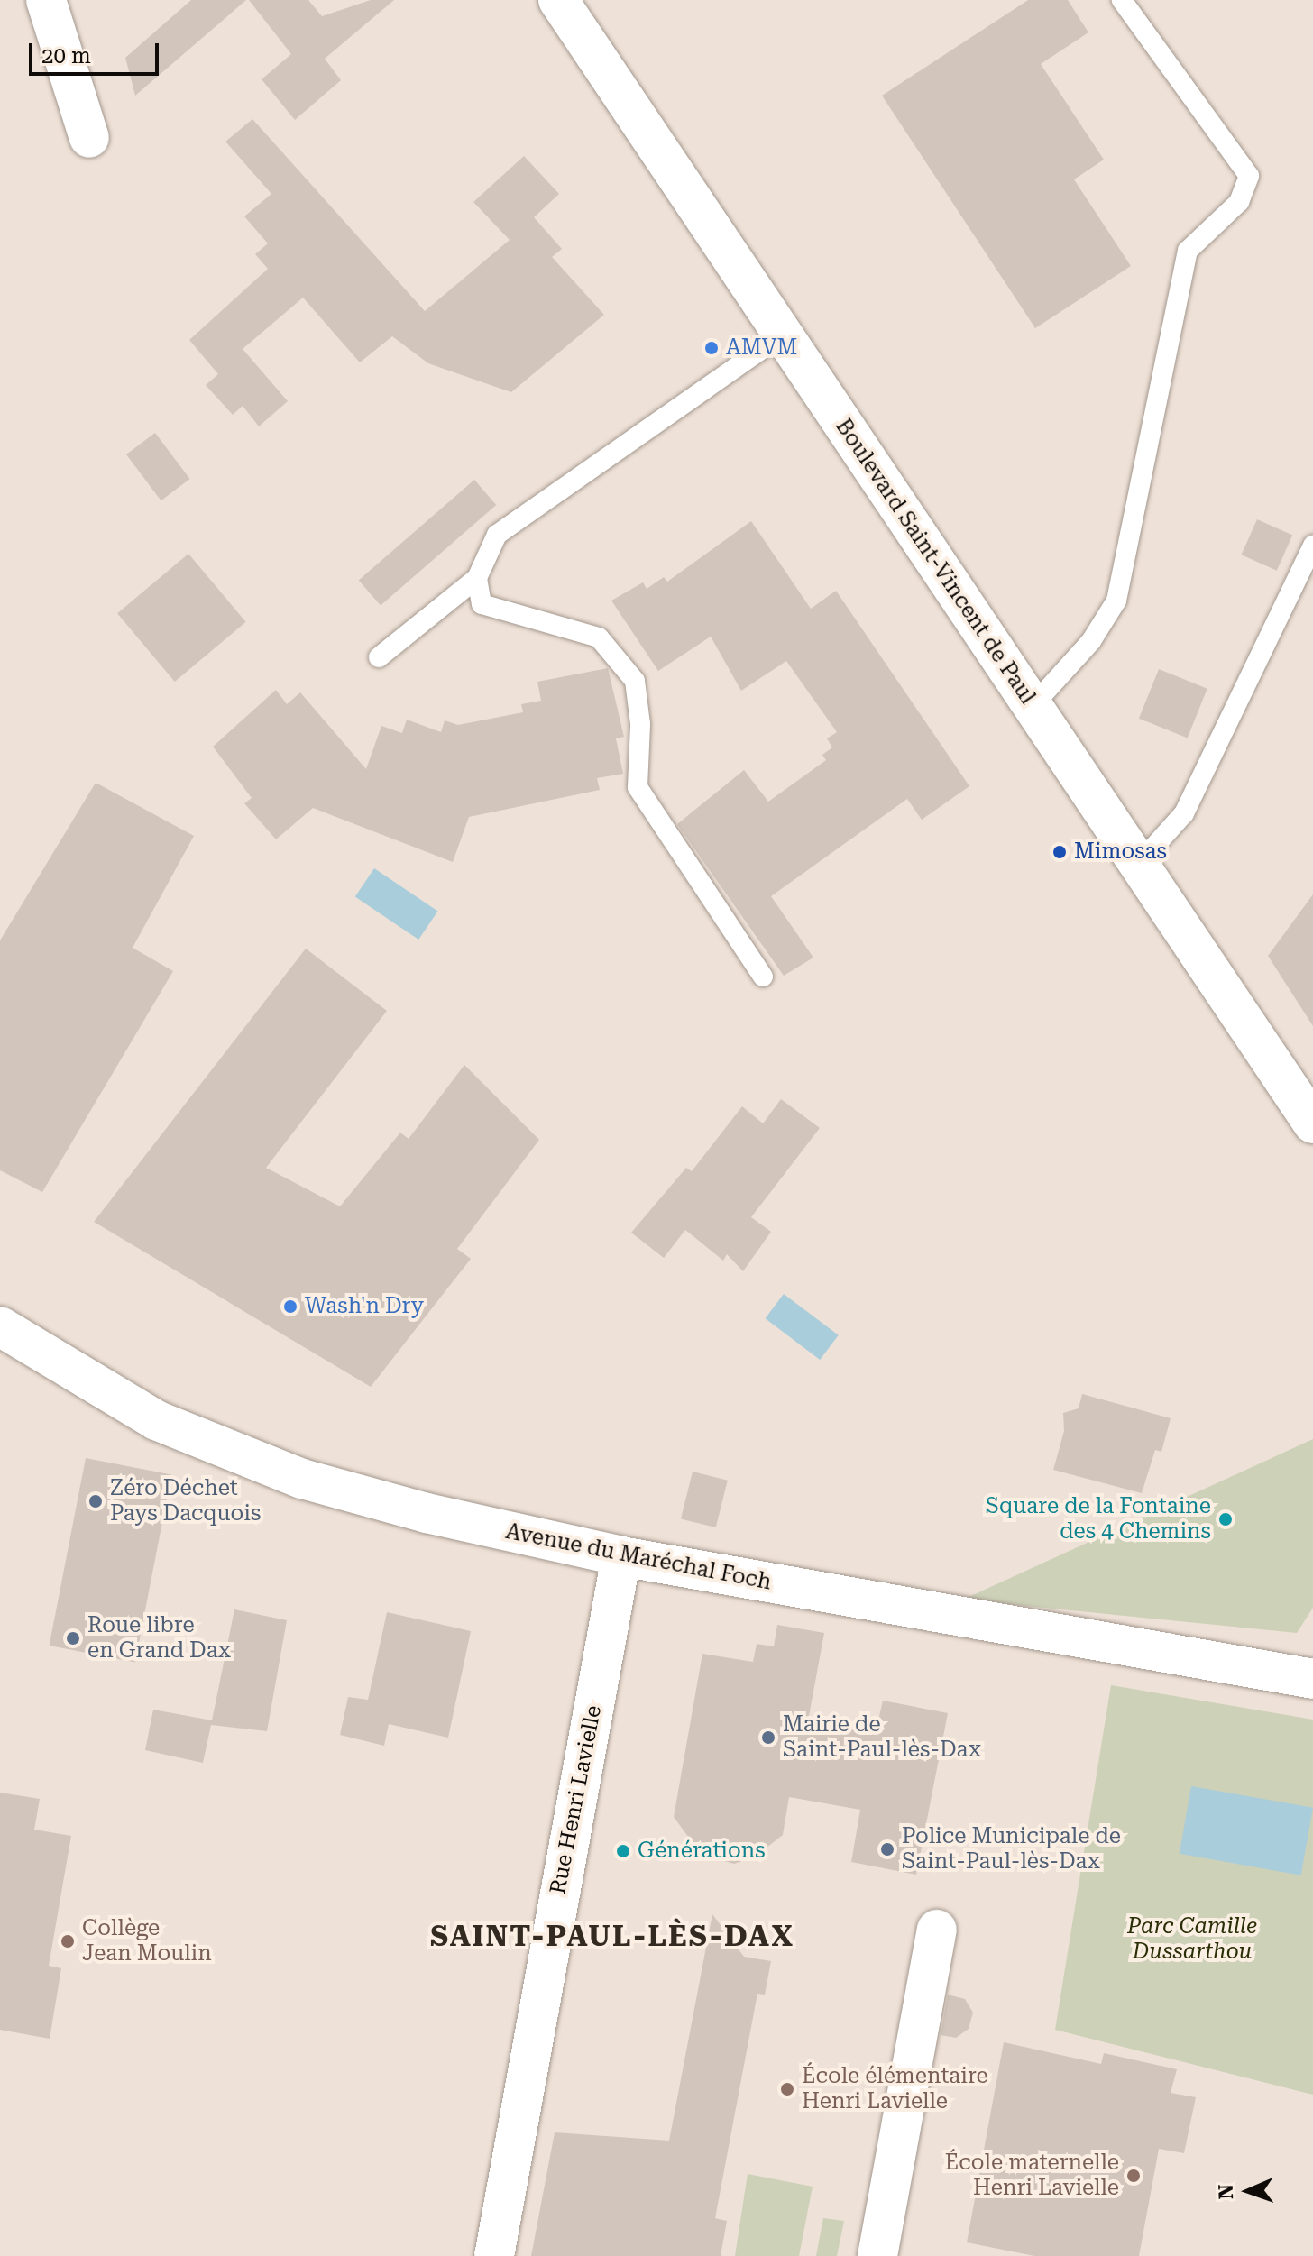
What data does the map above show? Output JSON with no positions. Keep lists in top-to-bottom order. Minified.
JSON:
{"streets":{"main road":["Boulevard Saint-Vincent de Paul","Avenue du Maréchal Foch","Rue Henri Lavielle"]},"crossings":[["Avenue du Maréchal Foch","Rue Henri Lavielle"]],"districts":["SAINT-PAUL-LÈS-DAX"],"parks":["Parc Camille Dussarthou"],"places":["AMVM","Mimosas","Wash'n Dry","Zéro Déchet Pays Dacquois","Square de la Fontaine des 4 Chemins","Roue libre en Grand Dax","Mairie de Saint-Paul-lès-Dax","Police Municipale de Saint-Paul-lès-Dax","Générations","Collège Jean Moulin","École élémentaire Henri Lavielle","École maternelle Henri Lavielle"],"scale_bar":"20 m","north":"left"}
